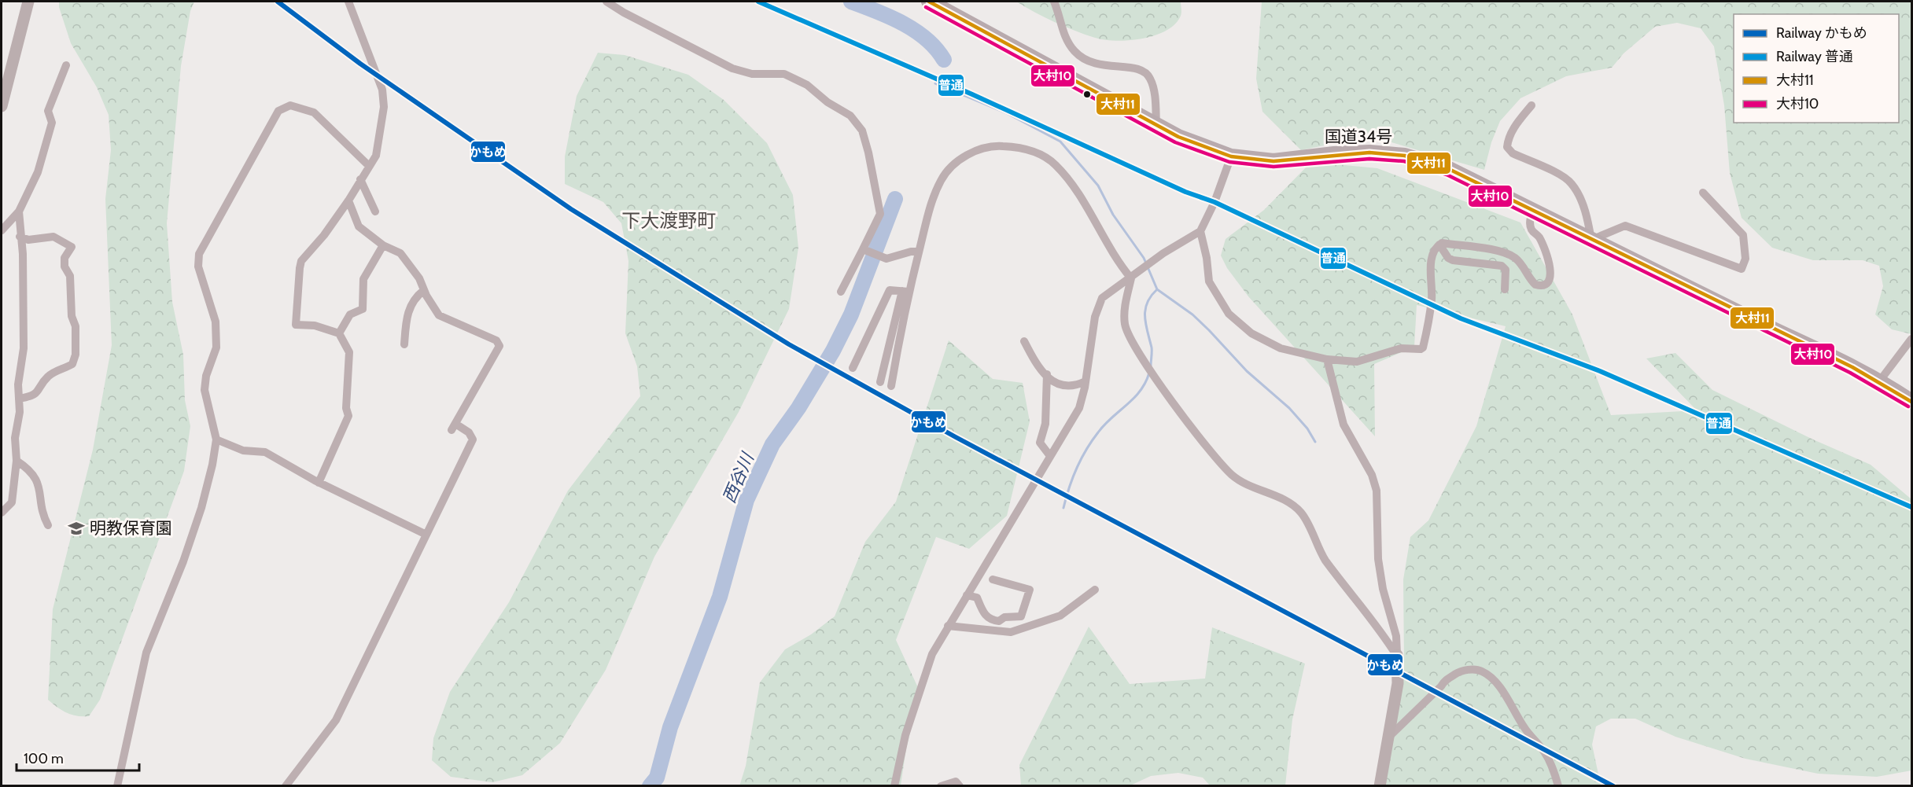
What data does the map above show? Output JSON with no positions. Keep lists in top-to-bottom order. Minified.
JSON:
{"streets":{"highway":["国道34号"]},"districts":["下大渡野町"],"water":["西谷川"],"places":{"school or university":["明教保育園"]},"lines":["rail line かもめ","rail line 普通","transit line 大村11","transit line 大村10"],"legend":["Railway かもめ","Railway 普通","大村11","大村10"],"scale_bar":"100 m"}
